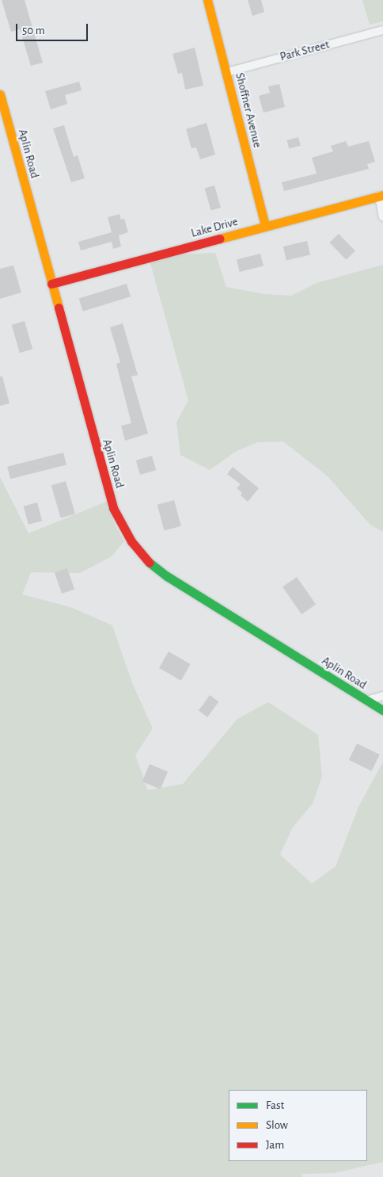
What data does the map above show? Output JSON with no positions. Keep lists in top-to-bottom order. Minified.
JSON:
{"streets":{"street":["Park Street","Shoffner Avenue","Aplin Road","Lake Drive"]},"crossings":[["Park Street","Shoffner Avenue"],["Shoffner Avenue","Lake Drive"],["Aplin Road","Lake Drive"]],"legend":["Fast","Slow","Jam"],"scale_bar":"50 m"}
